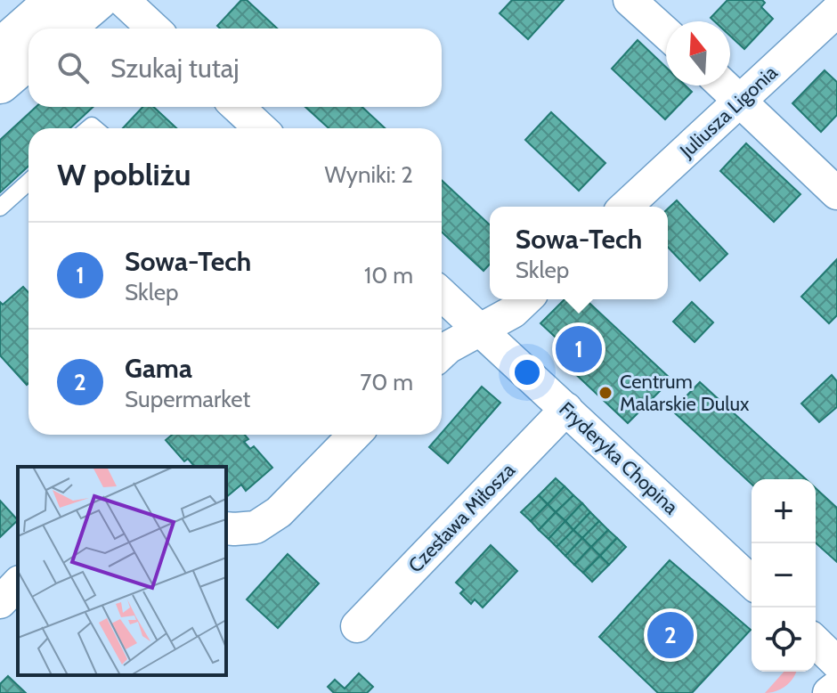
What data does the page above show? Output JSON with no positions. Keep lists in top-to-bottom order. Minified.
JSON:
{"streets":{"street":["Juliusza Ligonia","Fryderyka Chopina","Czesława Miłosza"]},"crossings":[["Fryderyka Chopina","Czesława Miłosza"]],"places":["Centrum Malarskie Dulux"],"north":"top","page":{"search":"Szukaj tutaj","heading":["W pobliżu","Wyniki: 2"],"popup":["Sowa-Tech","Sklep"],"list":[{"mark":"1","name":"Sowa-Tech","note":"Sklep","value":"10 m"},{"mark":"2","name":"Gama","note":"Supermarket","value":"70 m"}],"pins":["1","2"],"map_buttons":["+","−"]}}
